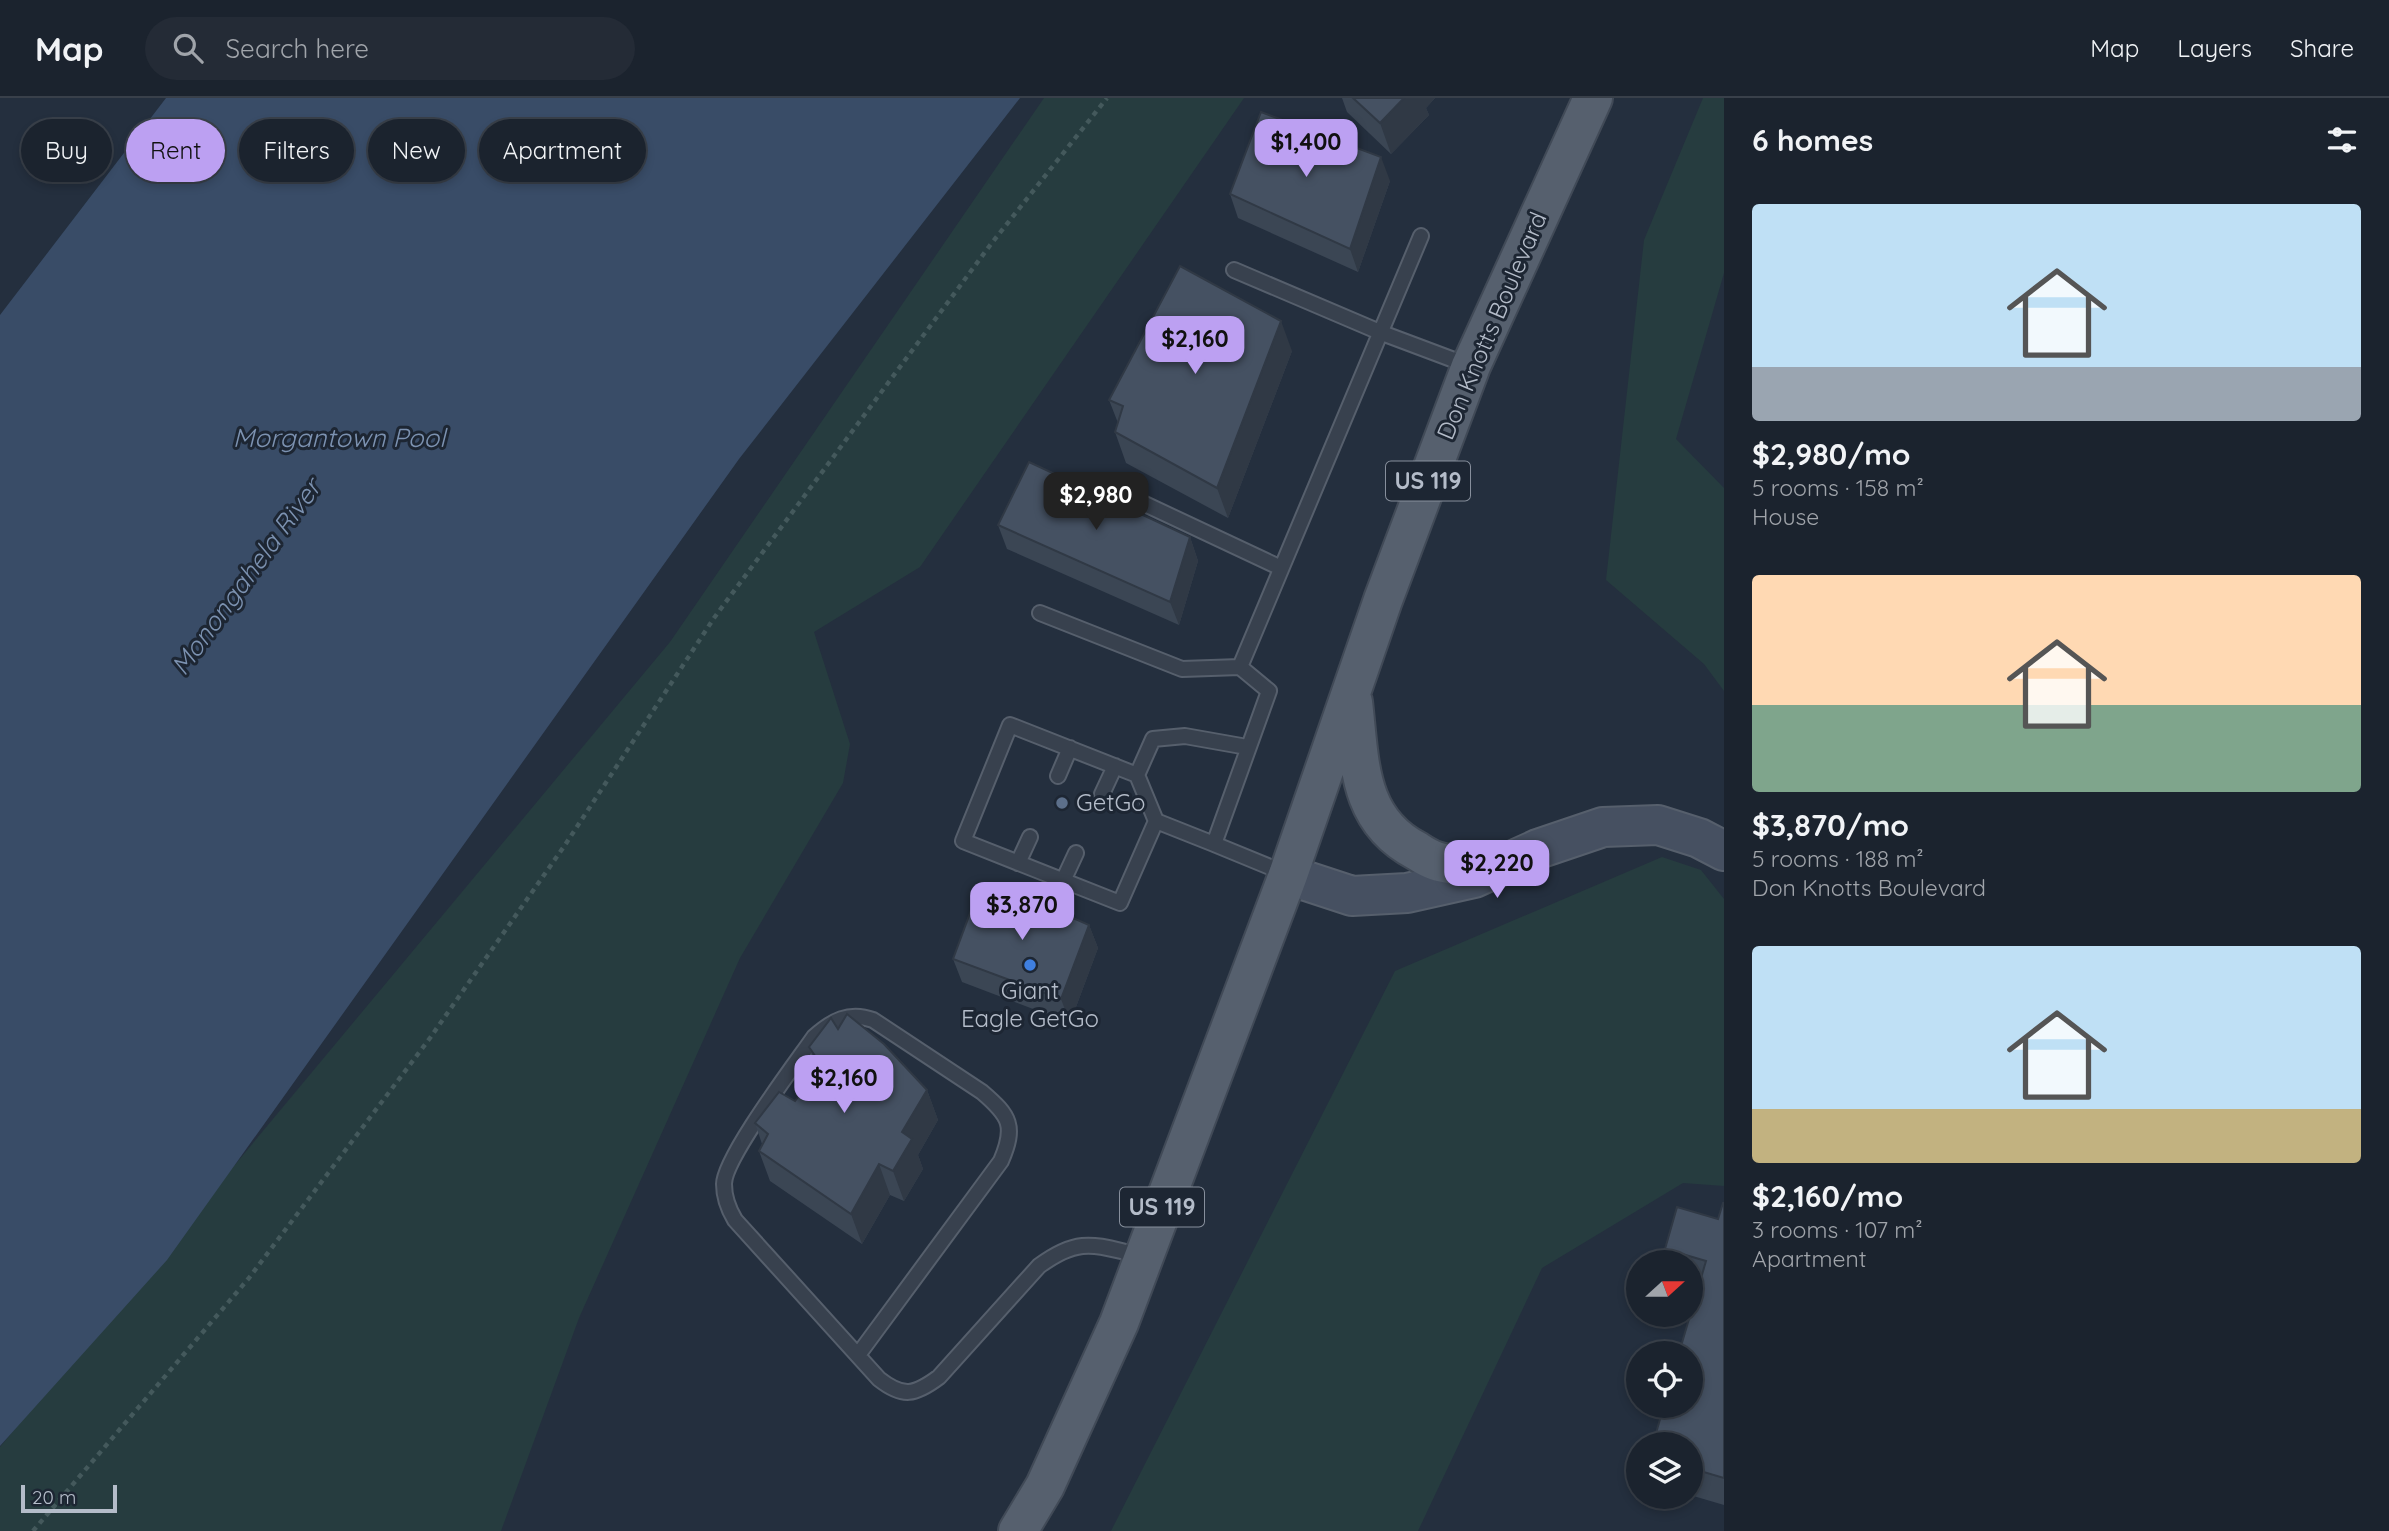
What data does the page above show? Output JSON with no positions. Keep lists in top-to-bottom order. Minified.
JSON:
{"streets":{"main road":["Don Knotts Boulevard","US 119"]},"crossings":[["Don Knotts Boulevard","US 119"]],"water":["Morgantown Pool","Monongahela River"],"places":["GetGo","Giant Eagle GetGo"],"scale_bar":"20 m","north":"right","page":{"header":"Map","search":"Search here","nav":["Map","Layers","Share"],"heading":"6 homes","price":["$1,400","$2,160","$2,980","$2,220","$3,870","$2,160"],"chip":["Buy","Rent","Filters","New","Apartment"],"list":[{"name":"$2,980/mo","note":"5 rooms · 158 m² · House"},{"name":"$3,870/mo","note":"5 rooms · 188 m² · Don Knotts Boulevard"},{"name":"$2,160/mo","note":"3 rooms · 107 m² · Apartment"}],"scale":"20 m"}}
